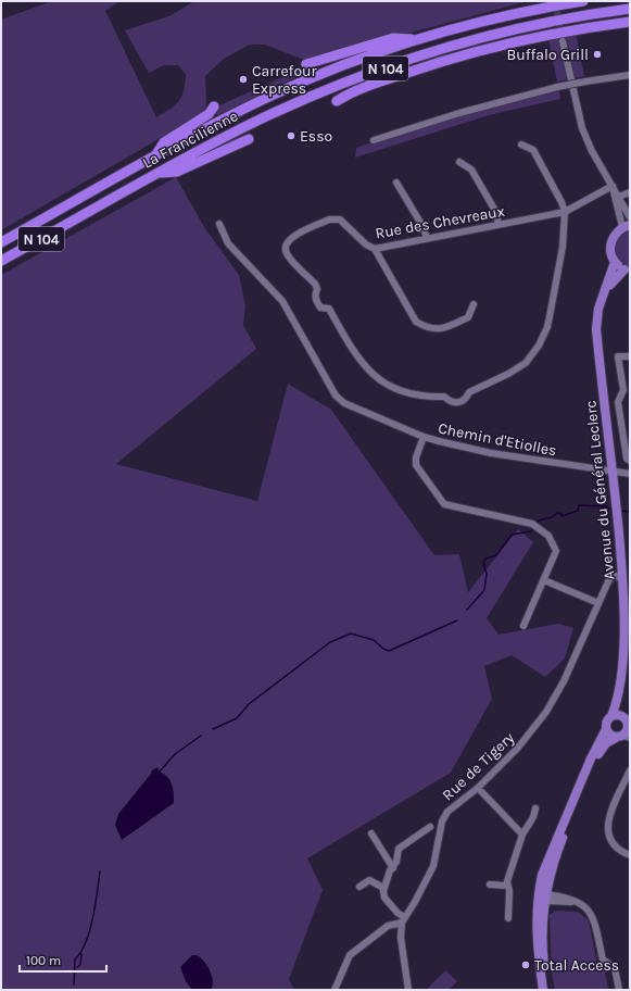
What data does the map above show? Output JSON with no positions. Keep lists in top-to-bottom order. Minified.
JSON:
{"streets":{"highway":["N 104","La Francilienne"],"main road":["Avenue du Général Leclerc"],"street":["Rue des Chevreaux","Chemin d'Etiolles","Rue de Tigery"]},"crossings":[["Chemin d'Etiolles","Avenue du Général Leclerc"],["Avenue du Général Leclerc","Rue de Tigery"]],"places":["Buffalo Grill","Carrefour Express","Esso","Total Access"],"scale_bar":"100 m"}
